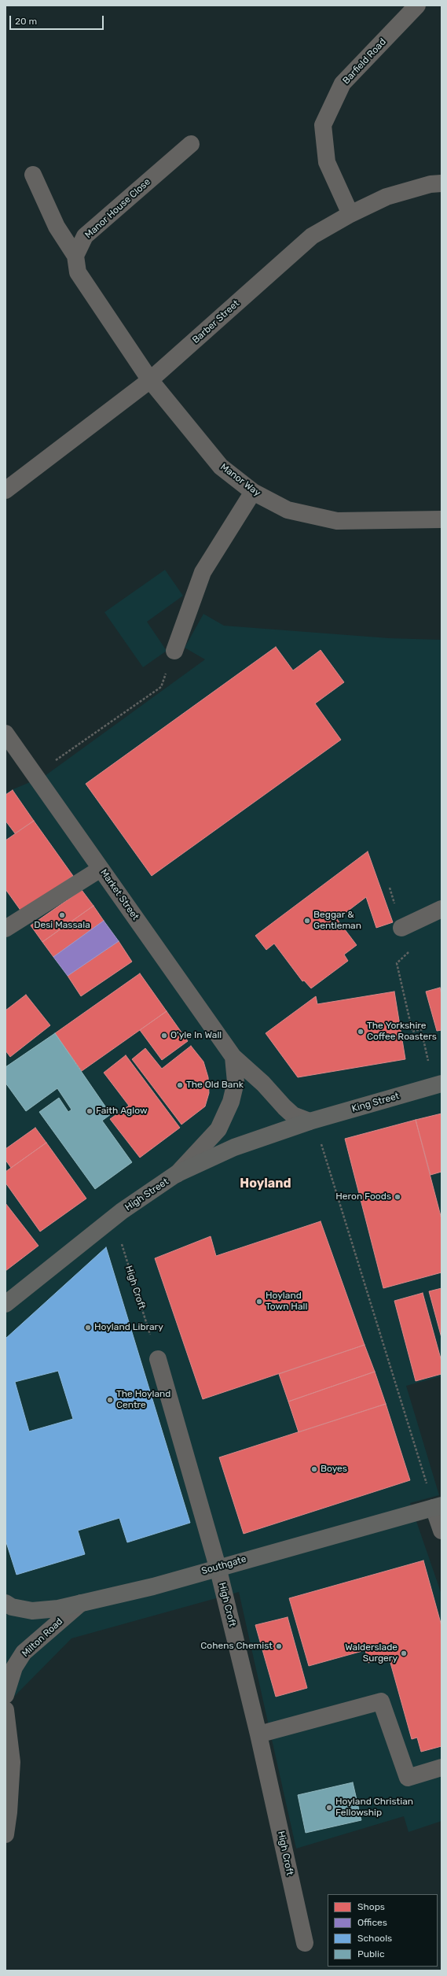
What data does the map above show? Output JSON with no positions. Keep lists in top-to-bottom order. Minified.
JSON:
{"streets":{"main road":["King Street","High Street","Southgate"],"street":["Barfield Road","Manor House Close","Barber Street","Manor Way","Market Street","High Croft","Milton Road"]},"crossings":[["Barfield Road","Barber Street"],["Barber Street","Manor Way"],["Market Street","King Street"],["Market Street","High Street"],["King Street","High Street"],["High Street","High Croft"],["High Croft","Southgate"],["Southgate","Milton Road"]],"districts":["Hoyland"],"places":["Desi Massala","Beggar & Gentleman","The Yorkshire Coffee Roasters","O'yle In Wall","The Old Bank","Faith Aglow","Heron Foods","Hoyland Town Hall","Hoyland Library","The Hoyland Centre","Boyes","Cohens Chemist","Walderslade Surgery","Hoyland Christian Fellowship"],"legend":["Shops","Offices","Schools","Public"],"scale_bar":"20 m"}
